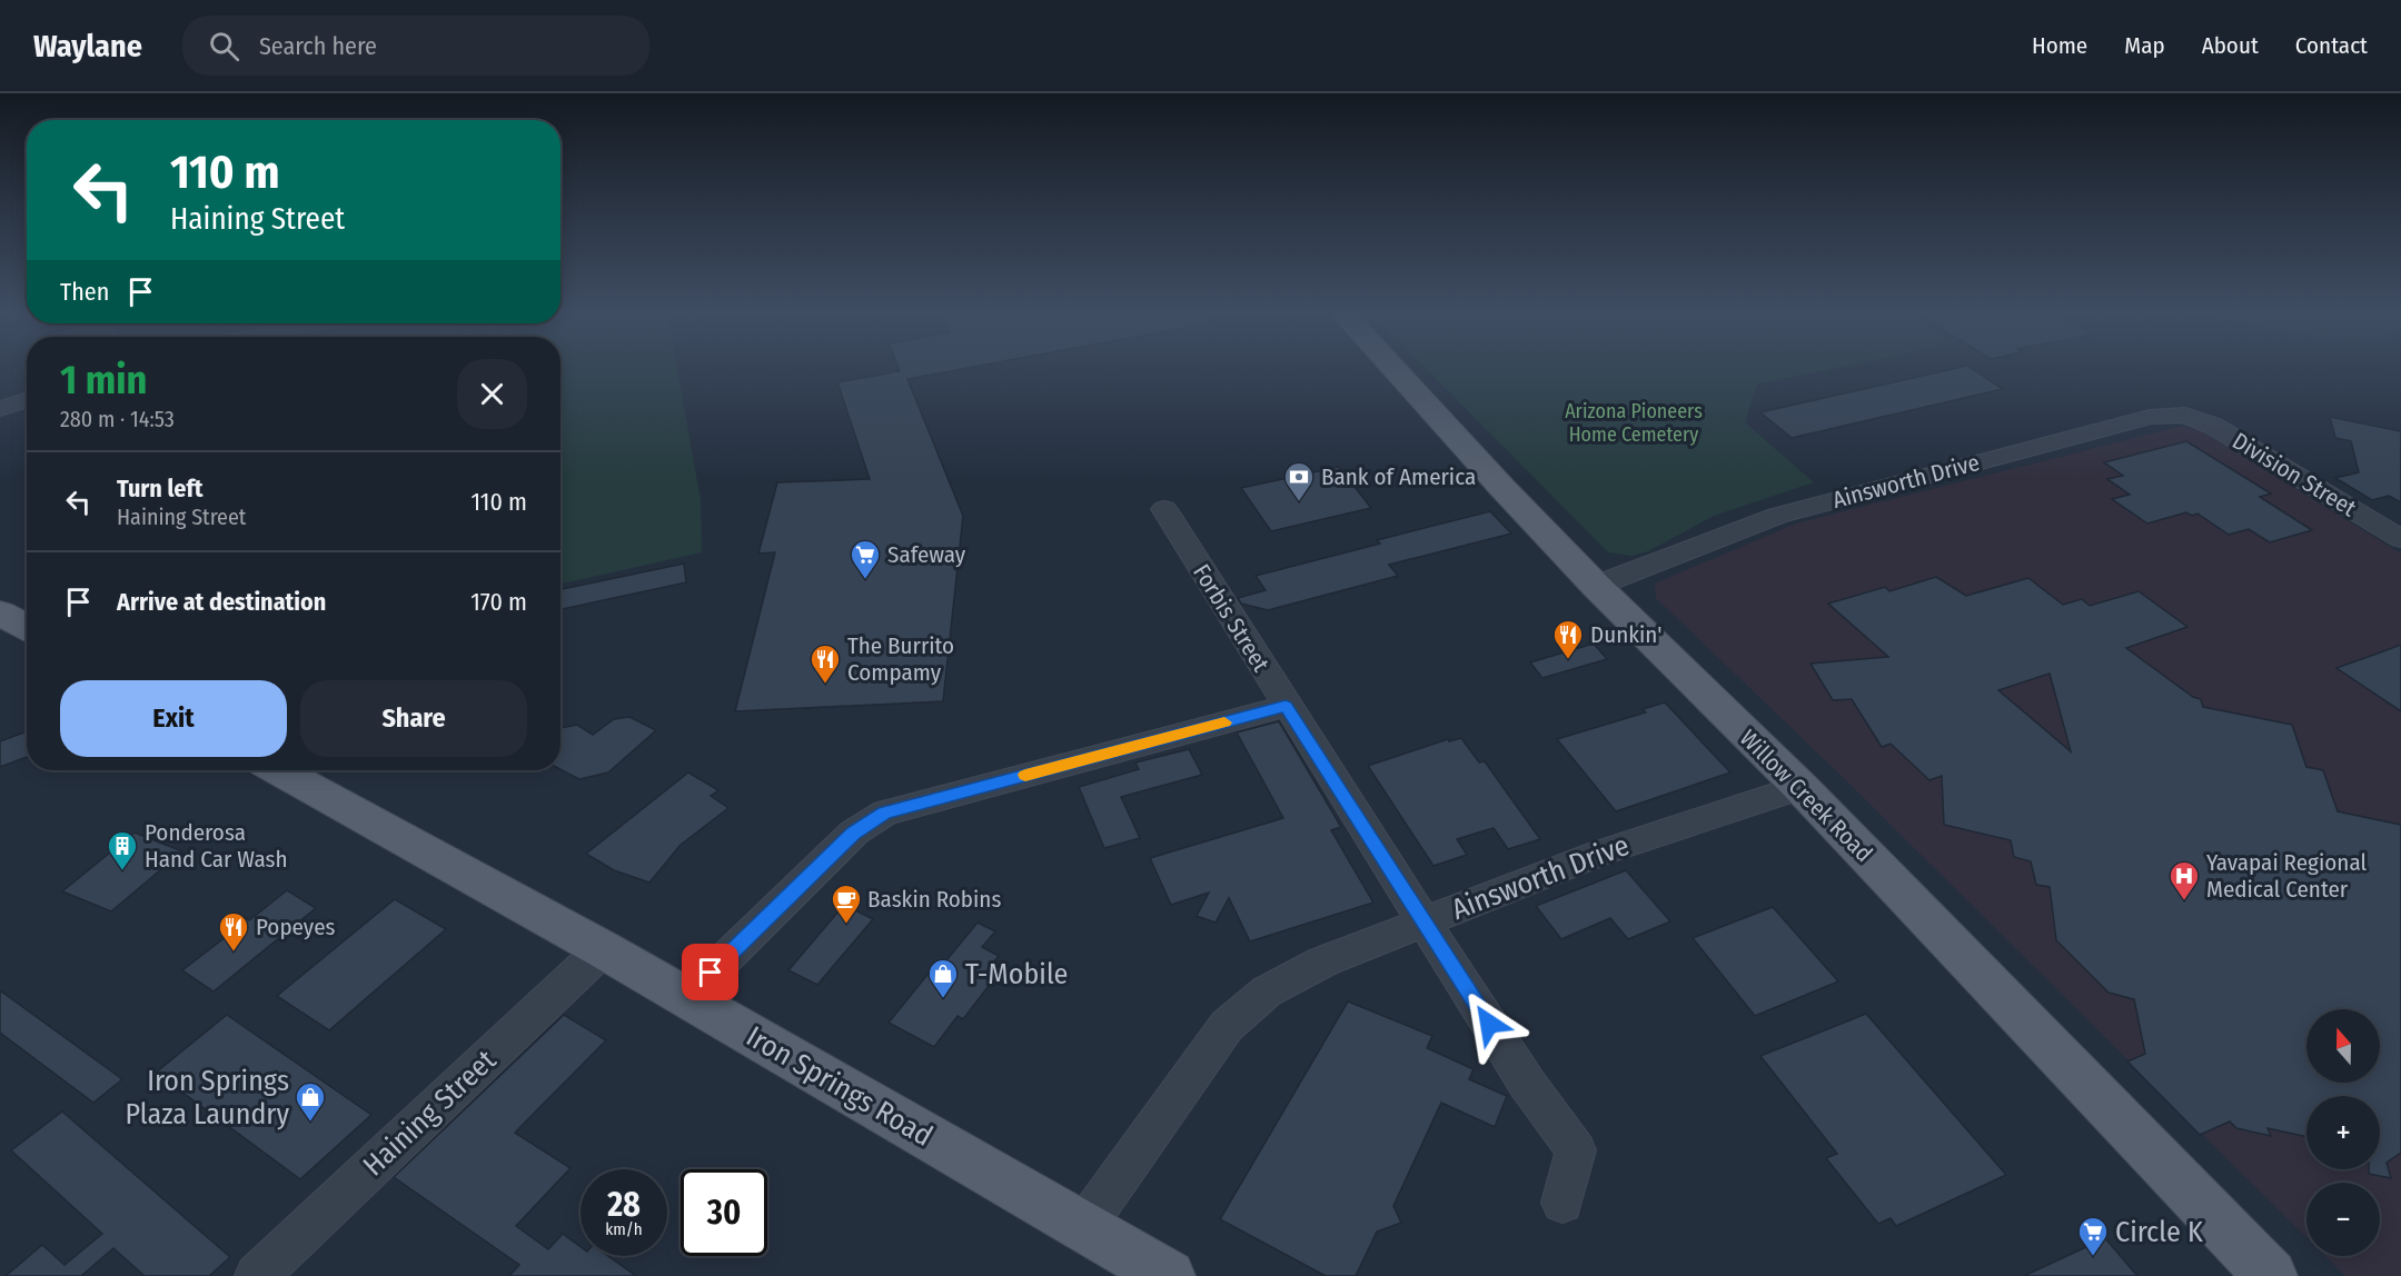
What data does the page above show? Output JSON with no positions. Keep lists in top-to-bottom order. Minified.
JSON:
{"streets":{"main road":["Willow Creek Road","Iron Springs Road"],"street":["Division Street","Ainsworth Drive","Forbis Street","Haining Street"]},"crossings":[["Division Street","Ainsworth Drive"],["Ainsworth Drive","Forbis Street"],["Ainsworth Drive","Willow Creek Road"],["Ainsworth Drive","Iron Springs Road"],["Iron Springs Road","Haining Street"]],"parks":["Arizona Pioneers Home Cemetery"],"places":{"bank":["Bank of America"],"supermarket":["Safeway","Circle K"],"restaurant":["Dunkin'","The Burrito Compamy","Popeyes"],"building":["Ponderosa Hand Car Wash"],"hospital":["Yavapai Regional Medical Center"],"cafe":["Baskin Robins"],"shop":["T-Mobile","Iron Springs Plaza Laundry"]},"north":"top","page":{"header":"Waylane","search":"Search here","nav":["Home","Map","About","Contact"],"turn":["110 m","Haining Street"],"then":"Then","heading":["1 min","280 m · 14:53"],"list":[{"name":"Turn left","note":"Haining Street","value":"110 m"},{"name":"Arrive at destination","value":"170 m"}],"buttons":["Exit","Share"],"map_buttons":["+","−"],"speed":"28 km/h","limit":"30"}}
